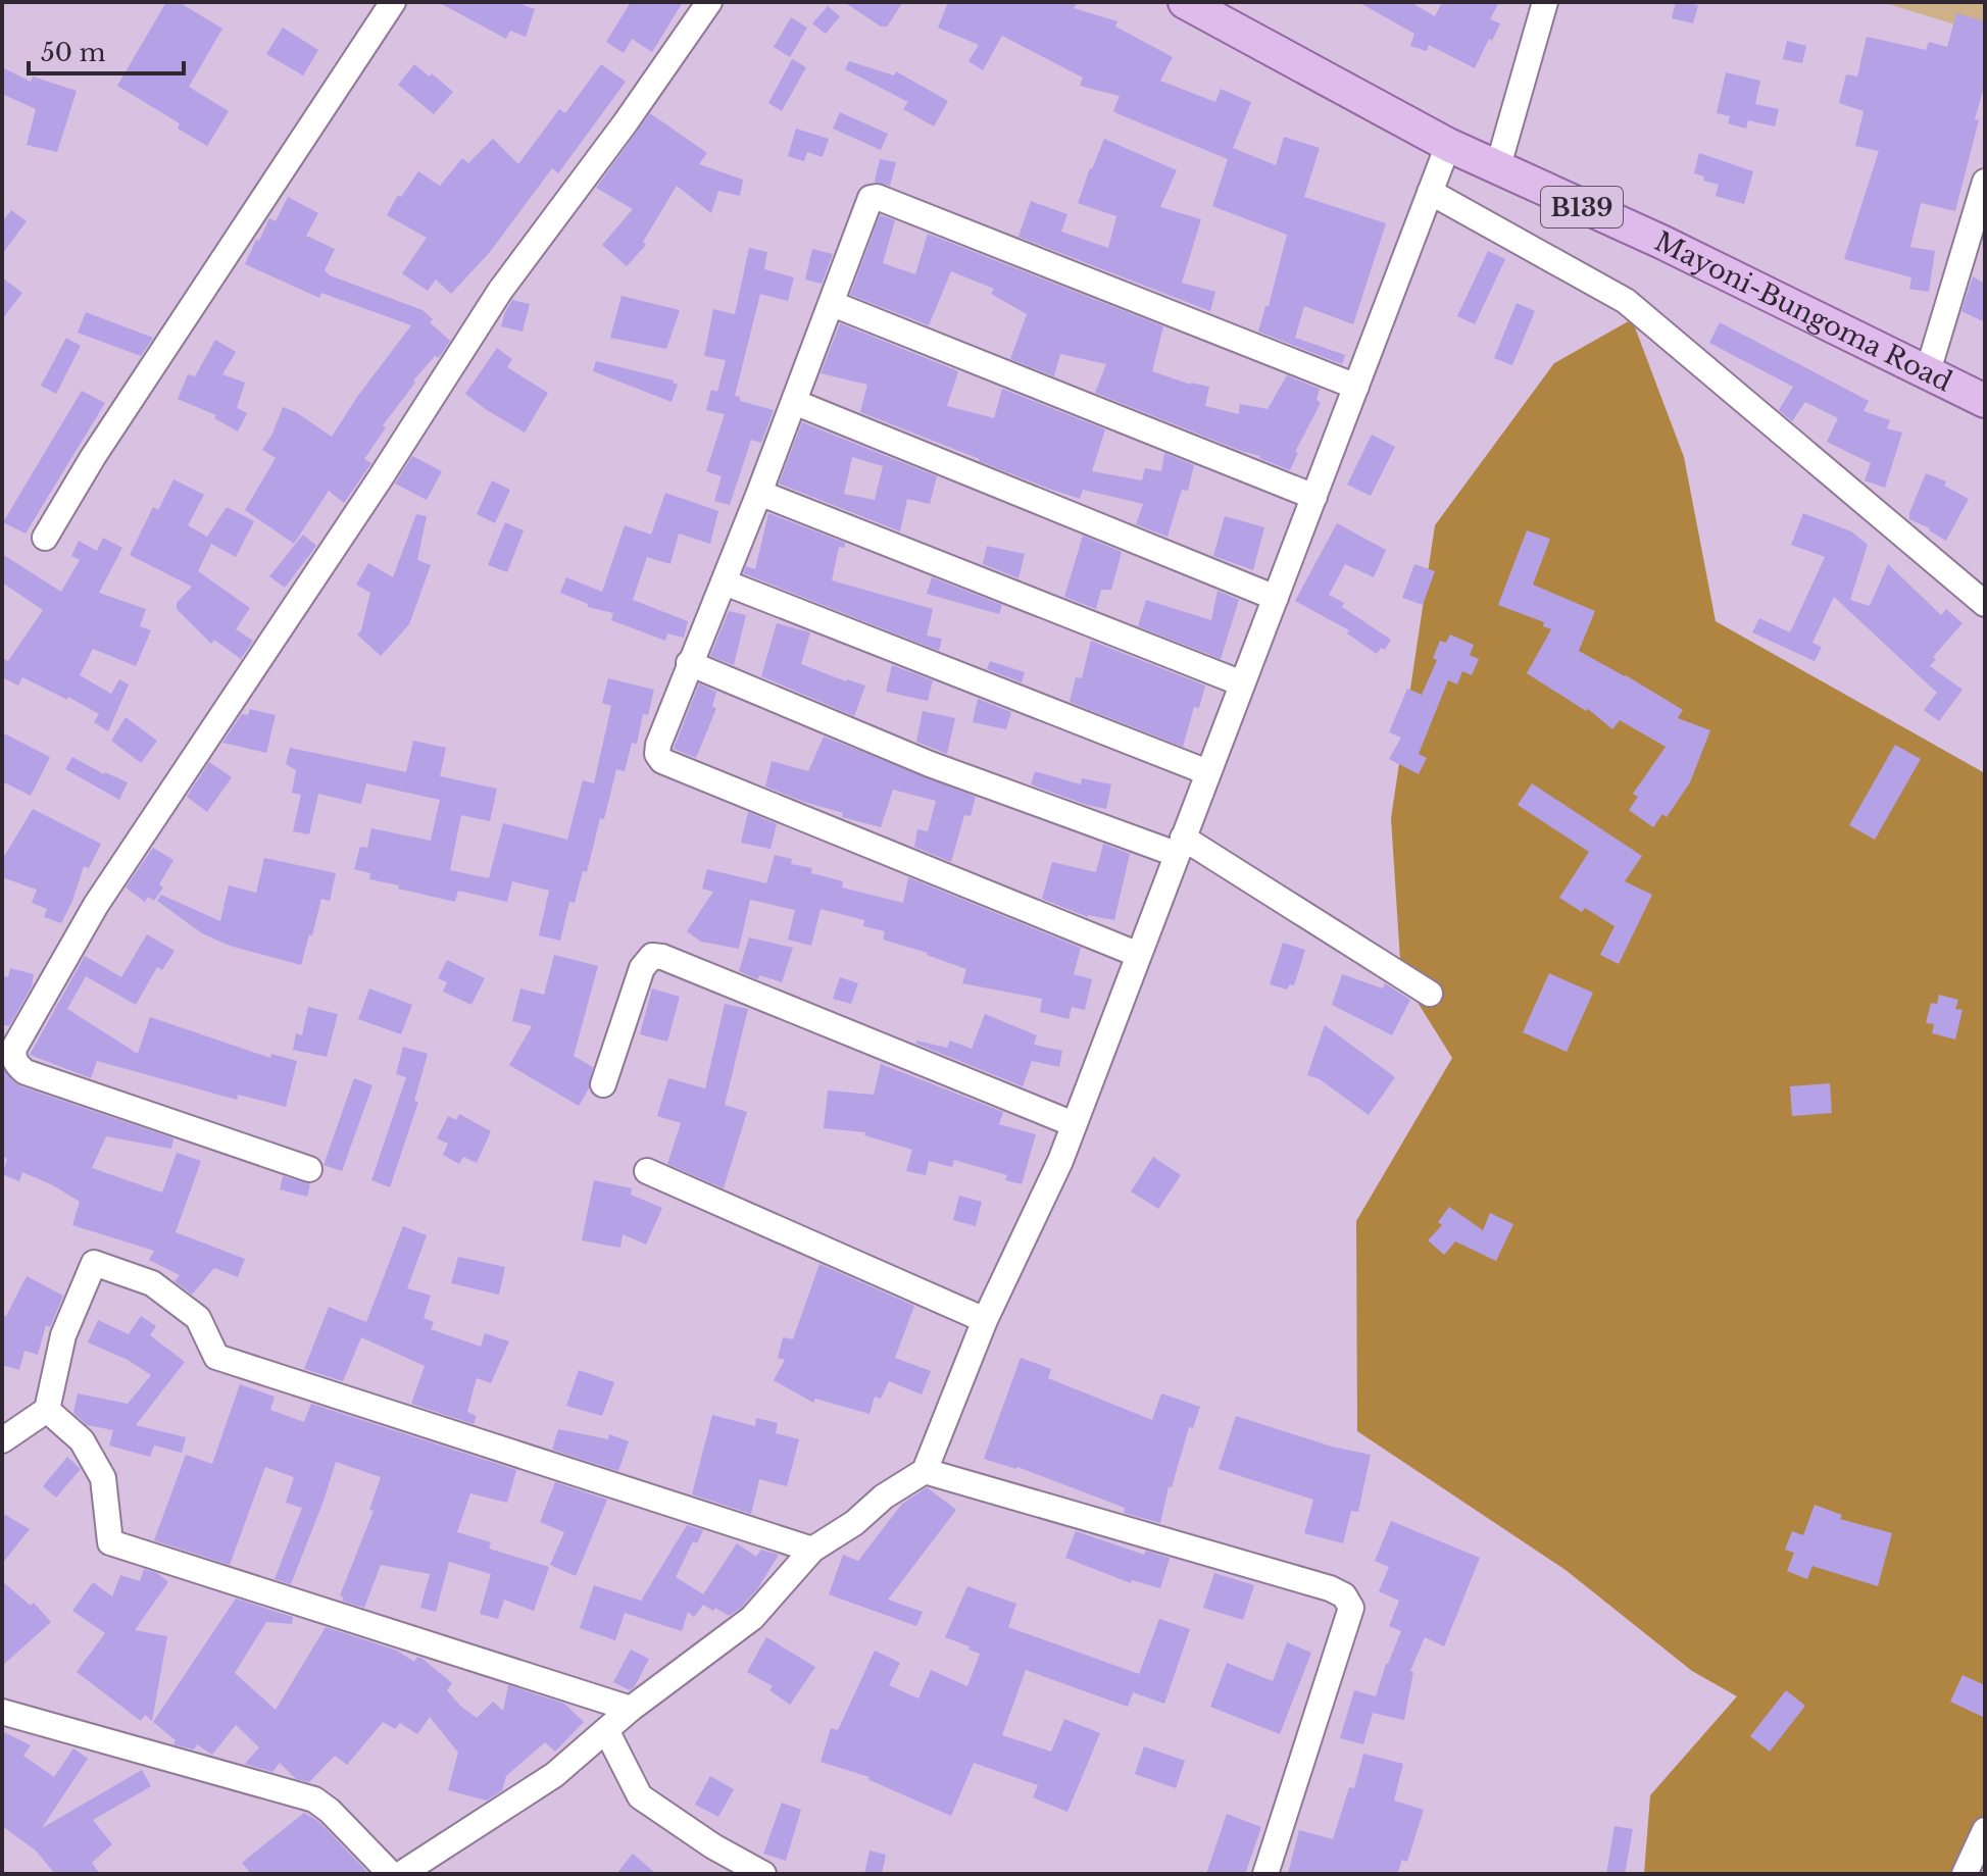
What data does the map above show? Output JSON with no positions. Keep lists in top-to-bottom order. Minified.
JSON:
{"streets":{"main road":["B139","Mayoni-Bungoma Road"]},"scale_bar":"50 m"}
